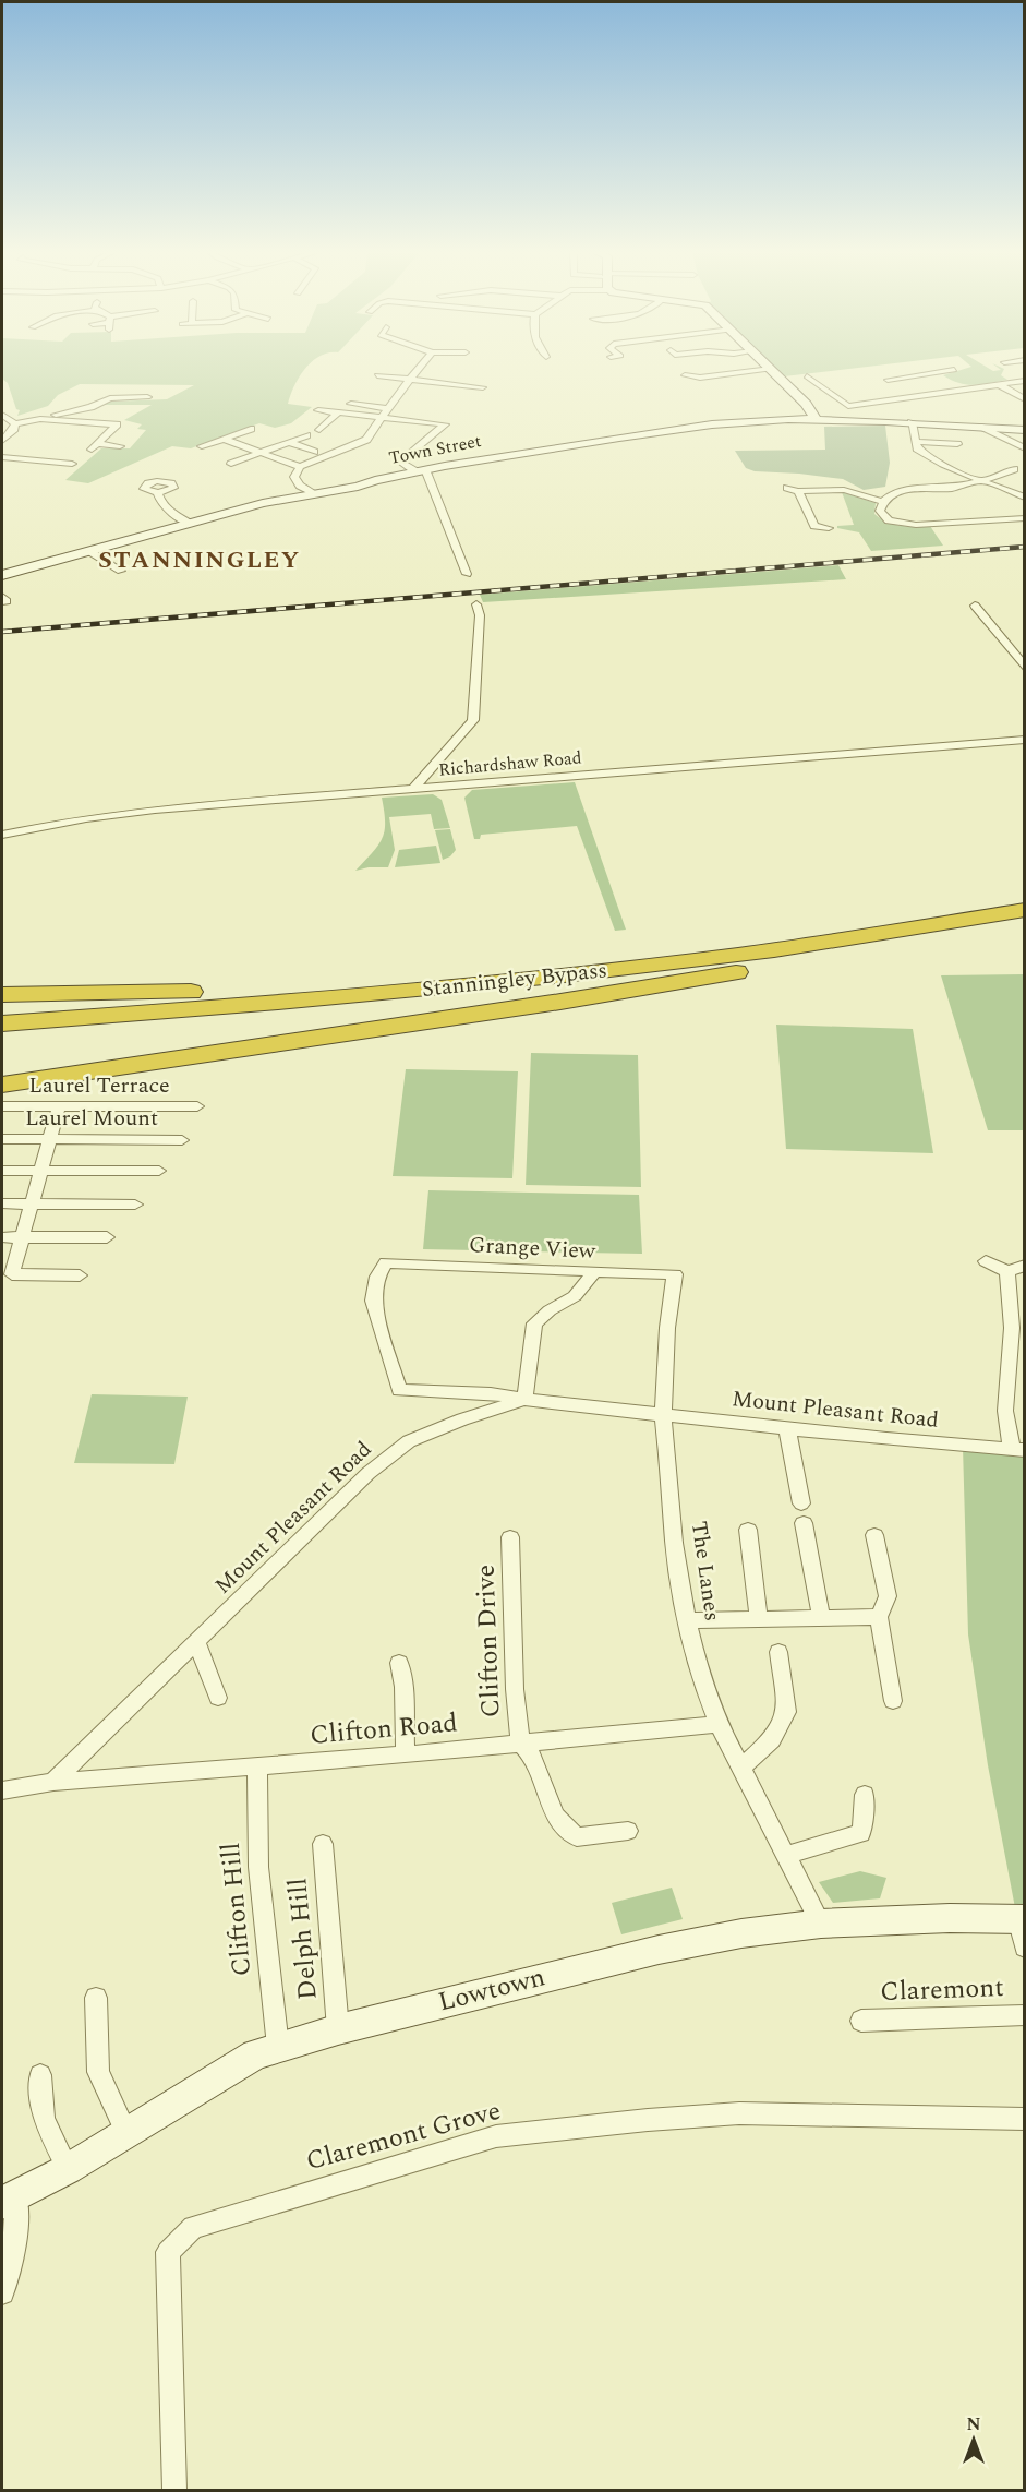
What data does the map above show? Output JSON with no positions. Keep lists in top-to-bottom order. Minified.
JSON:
{"streets":{"highway":["Stanningley Bypass"],"main road":["Town Street","Lowtown"],"street":["Richardshaw Road","Laurel Terrace","Laurel Mount","Grange View","Mount Pleasant Road","The Lanes","Clifton Drive","Clifton Road","Clifton Hill","Delph Hill","Claremont","Claremont Grove"]},"crossings":[["Grange View","Mount Pleasant Road"],["Grange View","The Lanes"],["Mount Pleasant Road","The Lanes"],["Mount Pleasant Road","Clifton Road"],["The Lanes","Clifton Road"],["The Lanes","Lowtown"],["Clifton Drive","Clifton Road"],["Clifton Road","Clifton Hill"],["Clifton Hill","Lowtown"],["Delph Hill","Lowtown"]],"districts":["STANNINGLEY"],"north":"top"}
